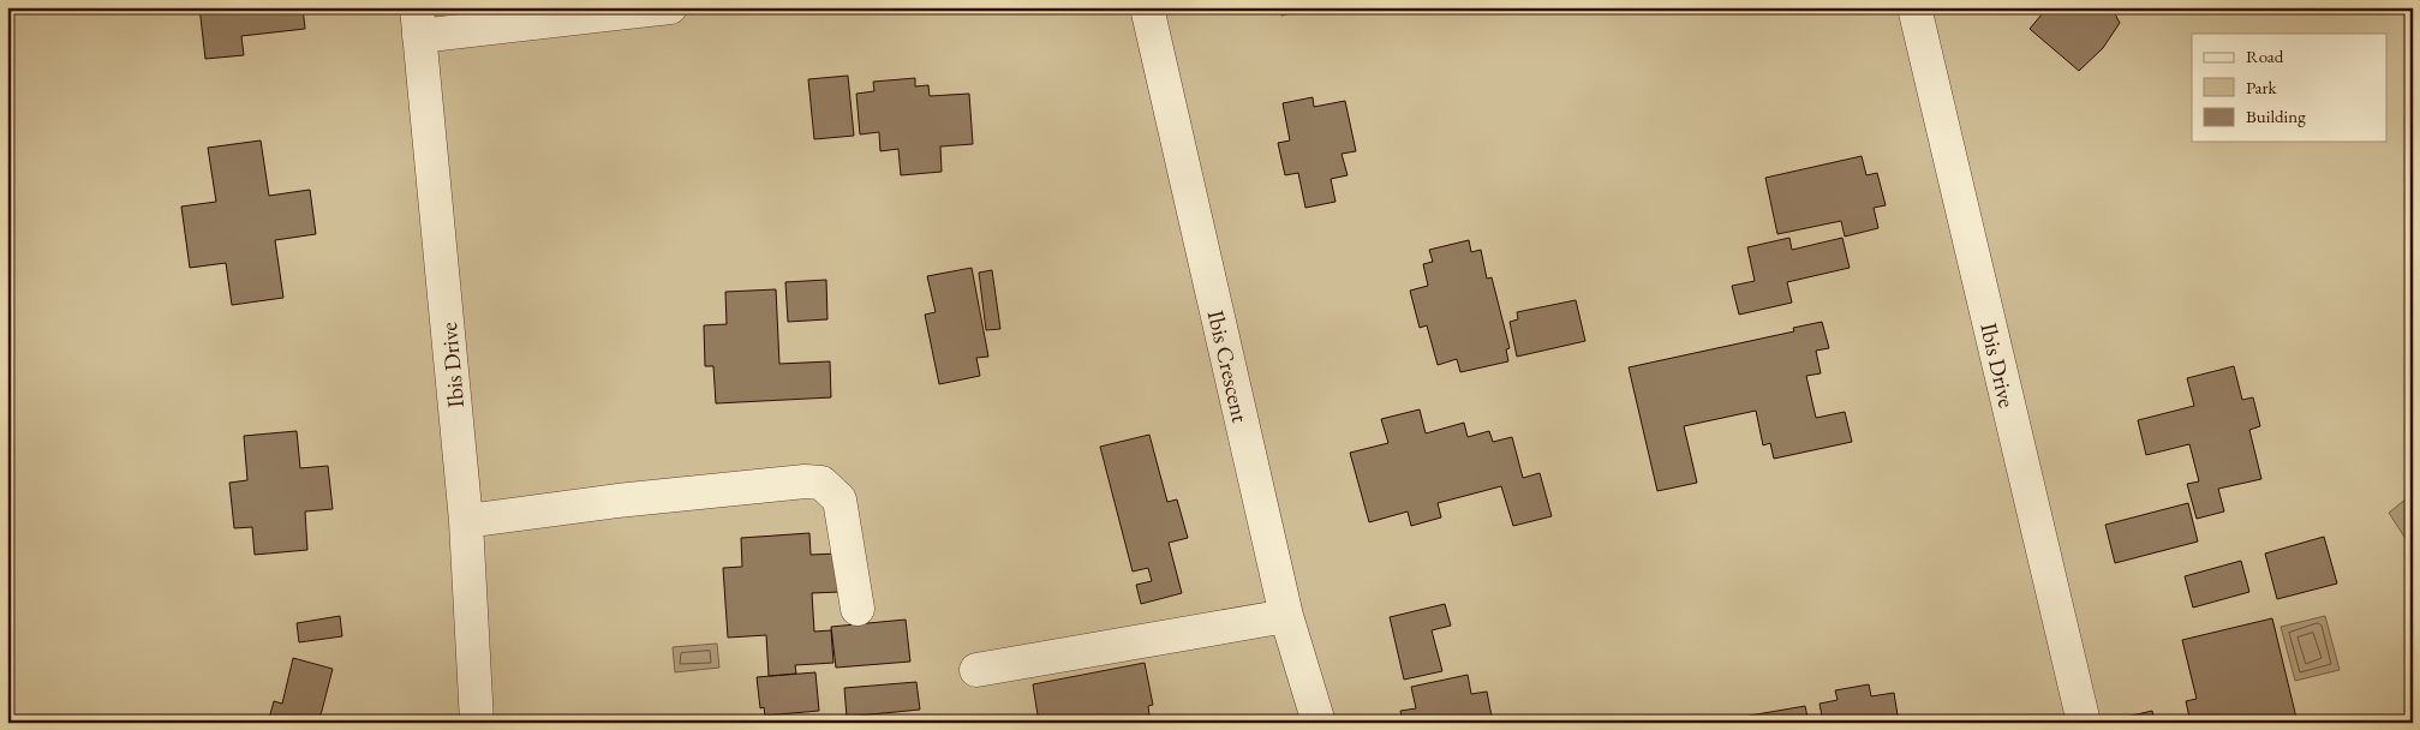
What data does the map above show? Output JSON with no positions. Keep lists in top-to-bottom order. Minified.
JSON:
{"streets":{"street":["Ibis Drive","Ibis Crescent"]},"legend":["Road","Park","Building"]}
